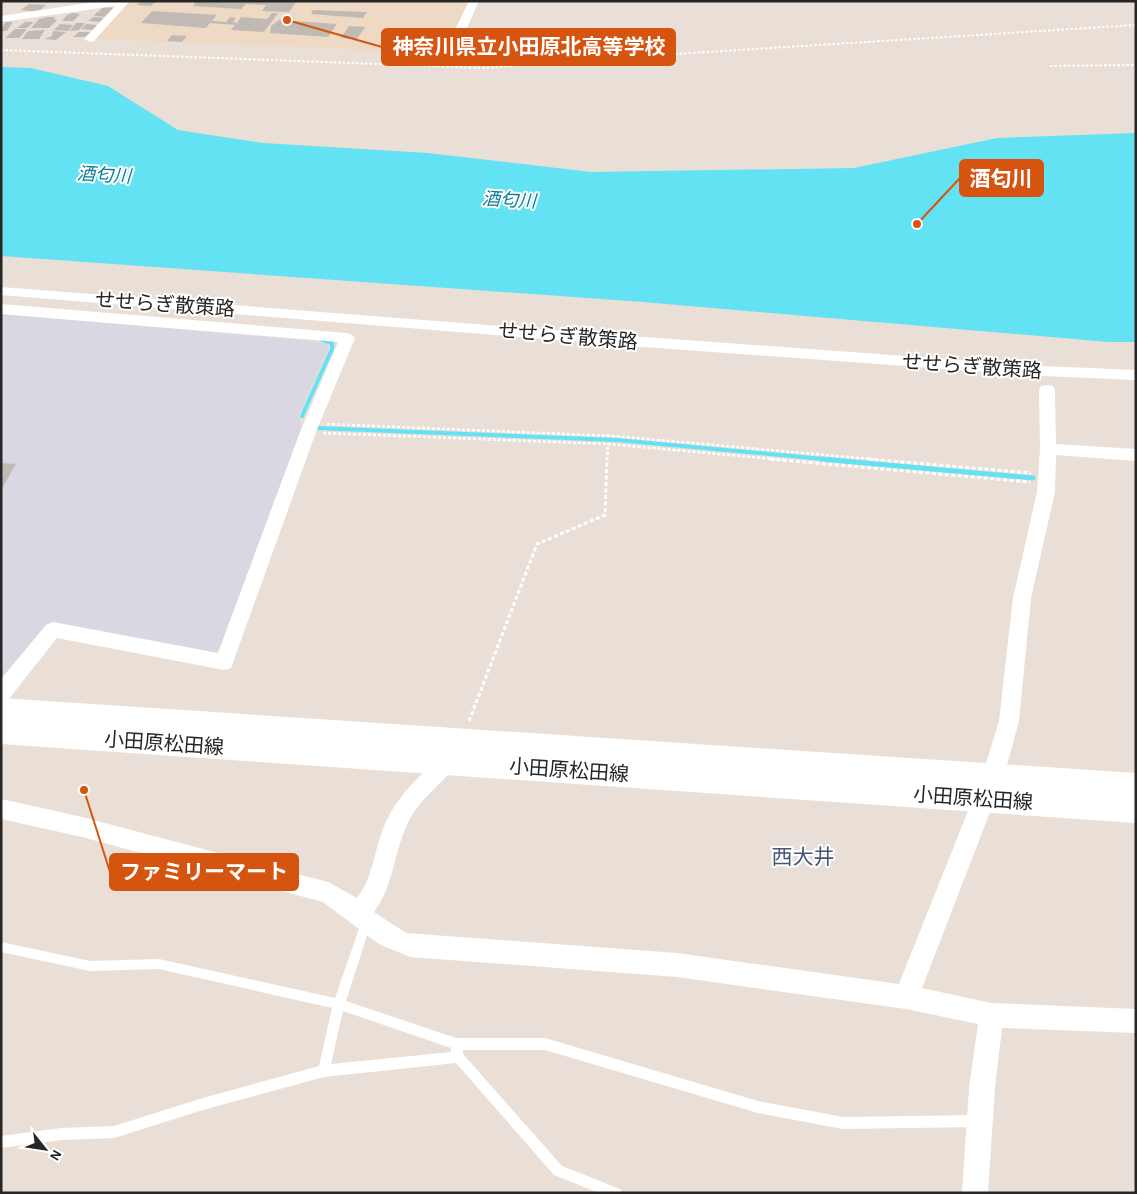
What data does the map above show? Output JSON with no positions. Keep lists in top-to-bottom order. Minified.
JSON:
{"streets":{"main road":["小田原松田線"],"street":["せせらぎ散策路"]},"districts":["西大井"],"water":["酒匂川"],"places":["神奈川県立小田原北高等学校","酒匂川","ファミリーマート"],"north":"bottom right"}
